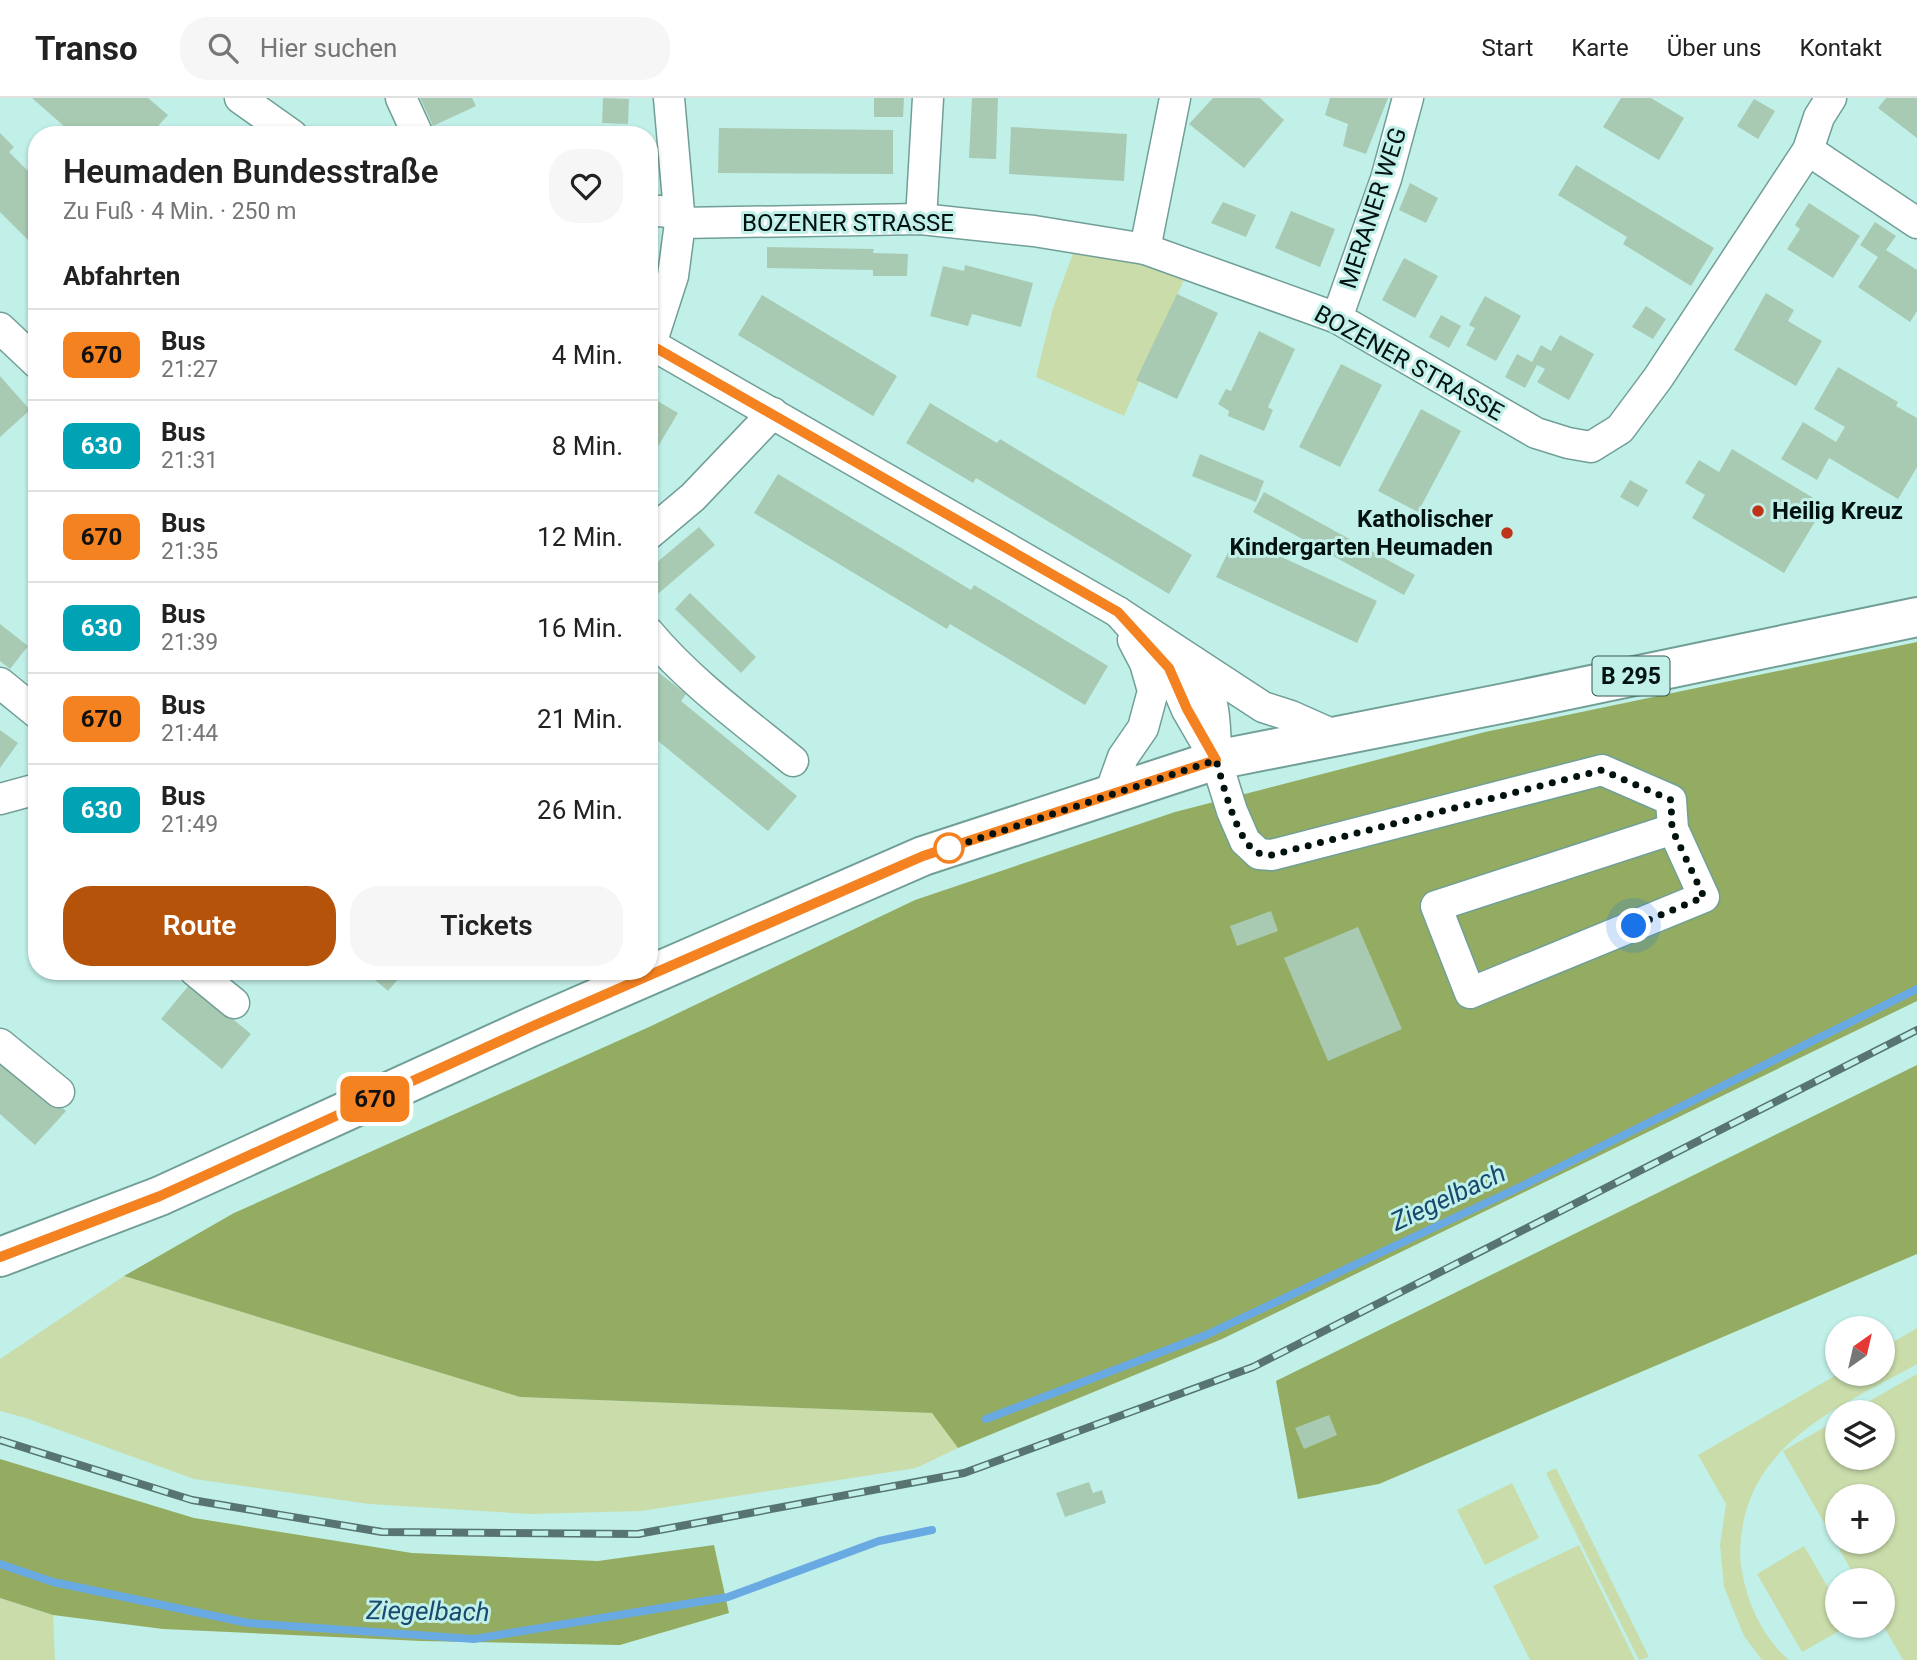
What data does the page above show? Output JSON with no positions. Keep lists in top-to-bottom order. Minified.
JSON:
{"streets":{"main road":["B 295"],"street":["MERANER WEG","BOZENER STRASSE"]},"crossings":[["MERANER WEG","BOZENER STRASSE"]],"water":["Ziegelbach"],"places":["Heilig Kreuz","Katholischer Kindergarten Heumaden"],"lines":["bus line 670"],"north":"top right","page":{"header":"Transo","search":"Hier suchen","nav":["Start","Karte","Über uns","Kontakt"],"on_map":"670","heading":[["Heumaden Bundesstraße","Zu Fuß · 4 Min. · 250 m"],"Abfahrten"],"list":[{"mark":"670","name":"Bus","note":"21:27","value":"4 Min."},{"mark":"630","name":"Bus","note":"21:31","value":"8 Min."},{"mark":"670","name":"Bus","note":"21:35","value":"12 Min."},{"mark":"630","name":"Bus","note":"21:39","value":"16 Min."},{"mark":"670","name":"Bus","note":"21:44","value":"21 Min."},{"mark":"630","name":"Bus","note":"21:49","value":"26 Min."}],"buttons":["Route","Tickets"],"map_buttons":["+","−"]}}
